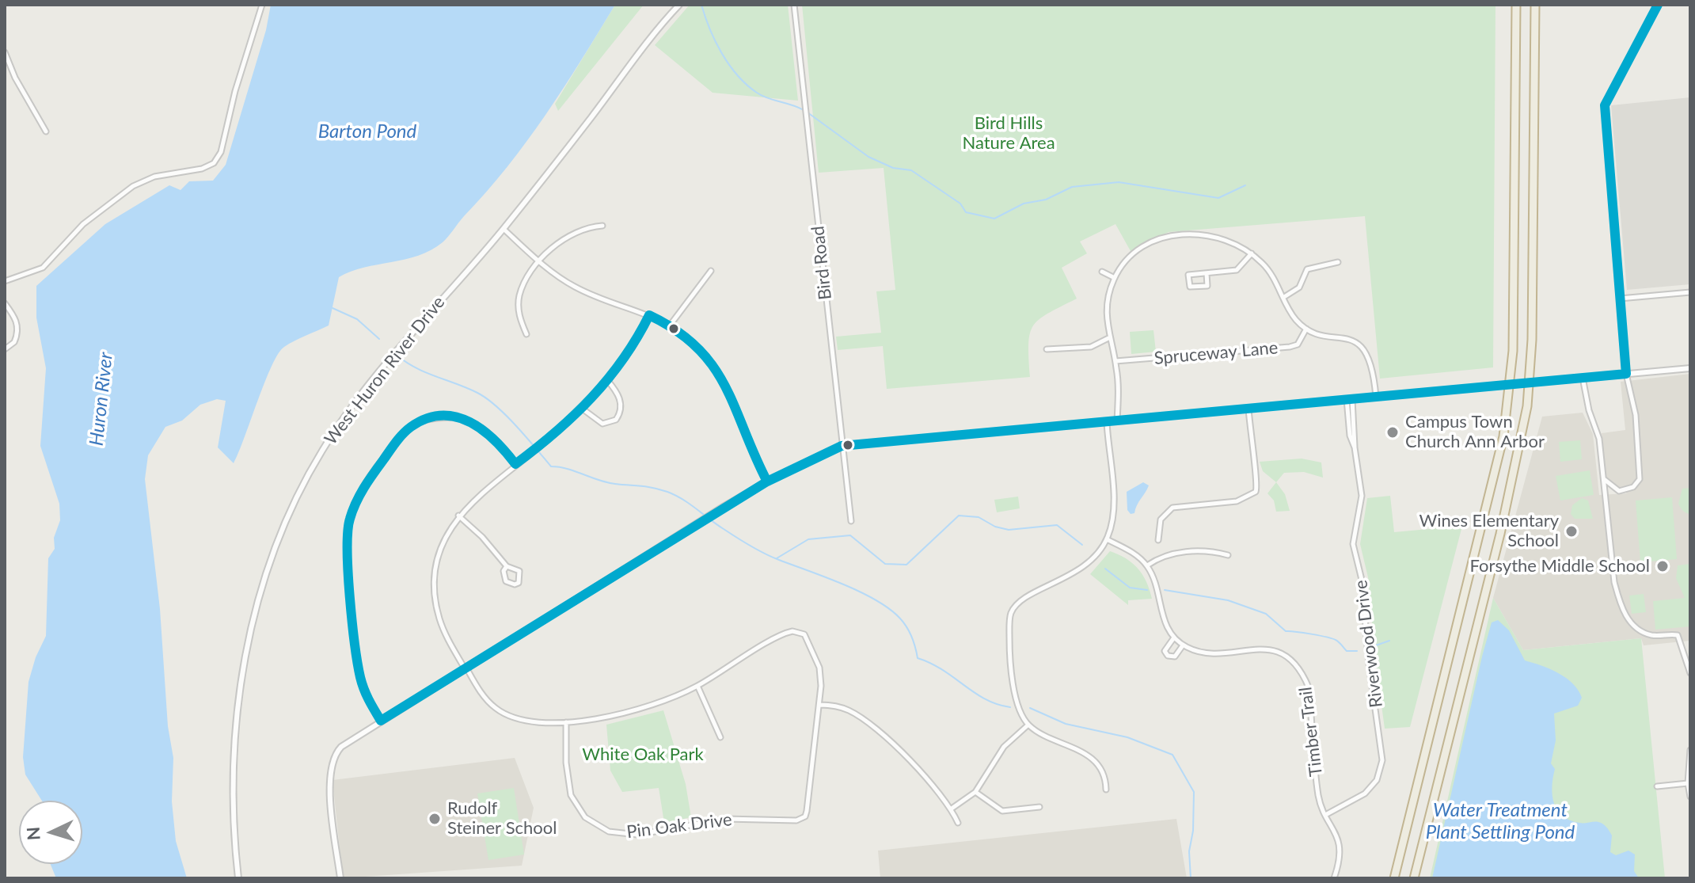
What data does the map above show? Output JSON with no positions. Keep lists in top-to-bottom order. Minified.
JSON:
{"streets":{"street":["Bird Road","Spruceway Lane","West Huron River Drive","Riverwood Drive","Timber Trail","Pin Oak Drive"]},"crossings":[["Riverwood Drive","Timber Trail"]],"water":["Barton Pond","Huron River","Water Treatment Plant Settling Pond"],"parks":["Bird Hills Nature Area","White Oak Park"],"places":["Campus Town Church Ann Arbor","Wines Elementary School","Forsythe Middle School","Rudolf Steiner School"],"north":"left"}
